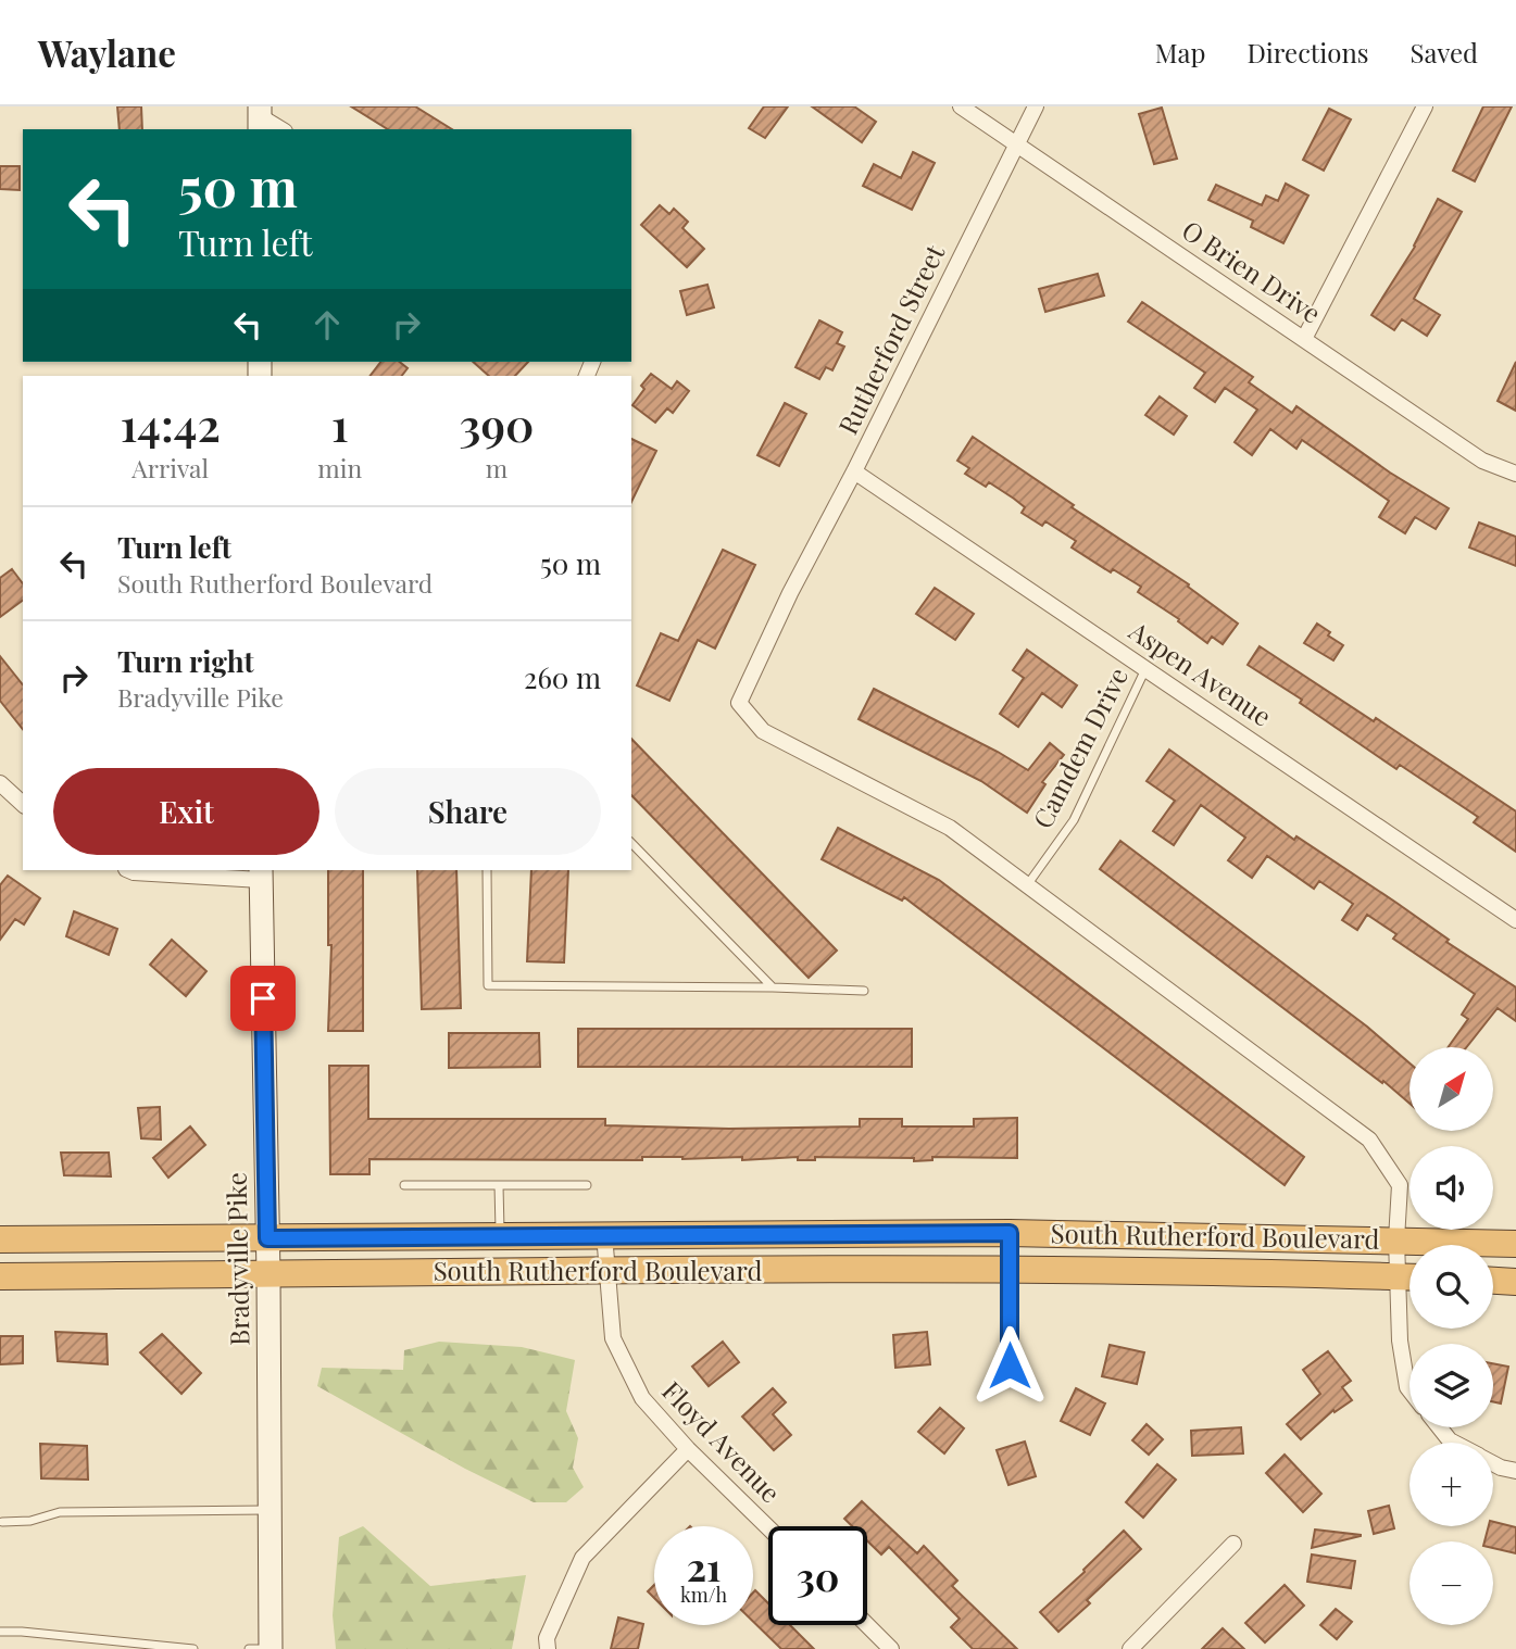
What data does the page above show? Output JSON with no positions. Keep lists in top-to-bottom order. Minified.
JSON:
{"streets":{"highway":["South Rutherford Boulevard"],"main road":["Bradyville Pike"],"street":["O Brien Drive","Rutherford Street","Aspen Avenue","Floyd Avenue"],"lane":["Camdem Drive"]},"crossings":[["O Brien Drive","Rutherford Street"],["Rutherford Street","Aspen Avenue"],["Rutherford Street","Camdem Drive"],["Aspen Avenue","Camdem Drive"],["South Rutherford Boulevard","Bradyville Pike"],["South Rutherford Boulevard","Floyd Avenue"]],"north":"top right","page":{"header":"Waylane","nav":["Map","Directions","Saved"],"turn":["50 m","Turn left"],"eta":["14:42","Arrival","1","min","390","m"],"list":[{"name":"Turn left","note":"South Rutherford Boulevard","value":"50 m"},{"name":"Turn right","note":"Bradyville Pike","value":"260 m"}],"buttons":["Exit","Share"],"map_buttons":["+","−"],"speed":"21 km/h","limit":"30"}}
